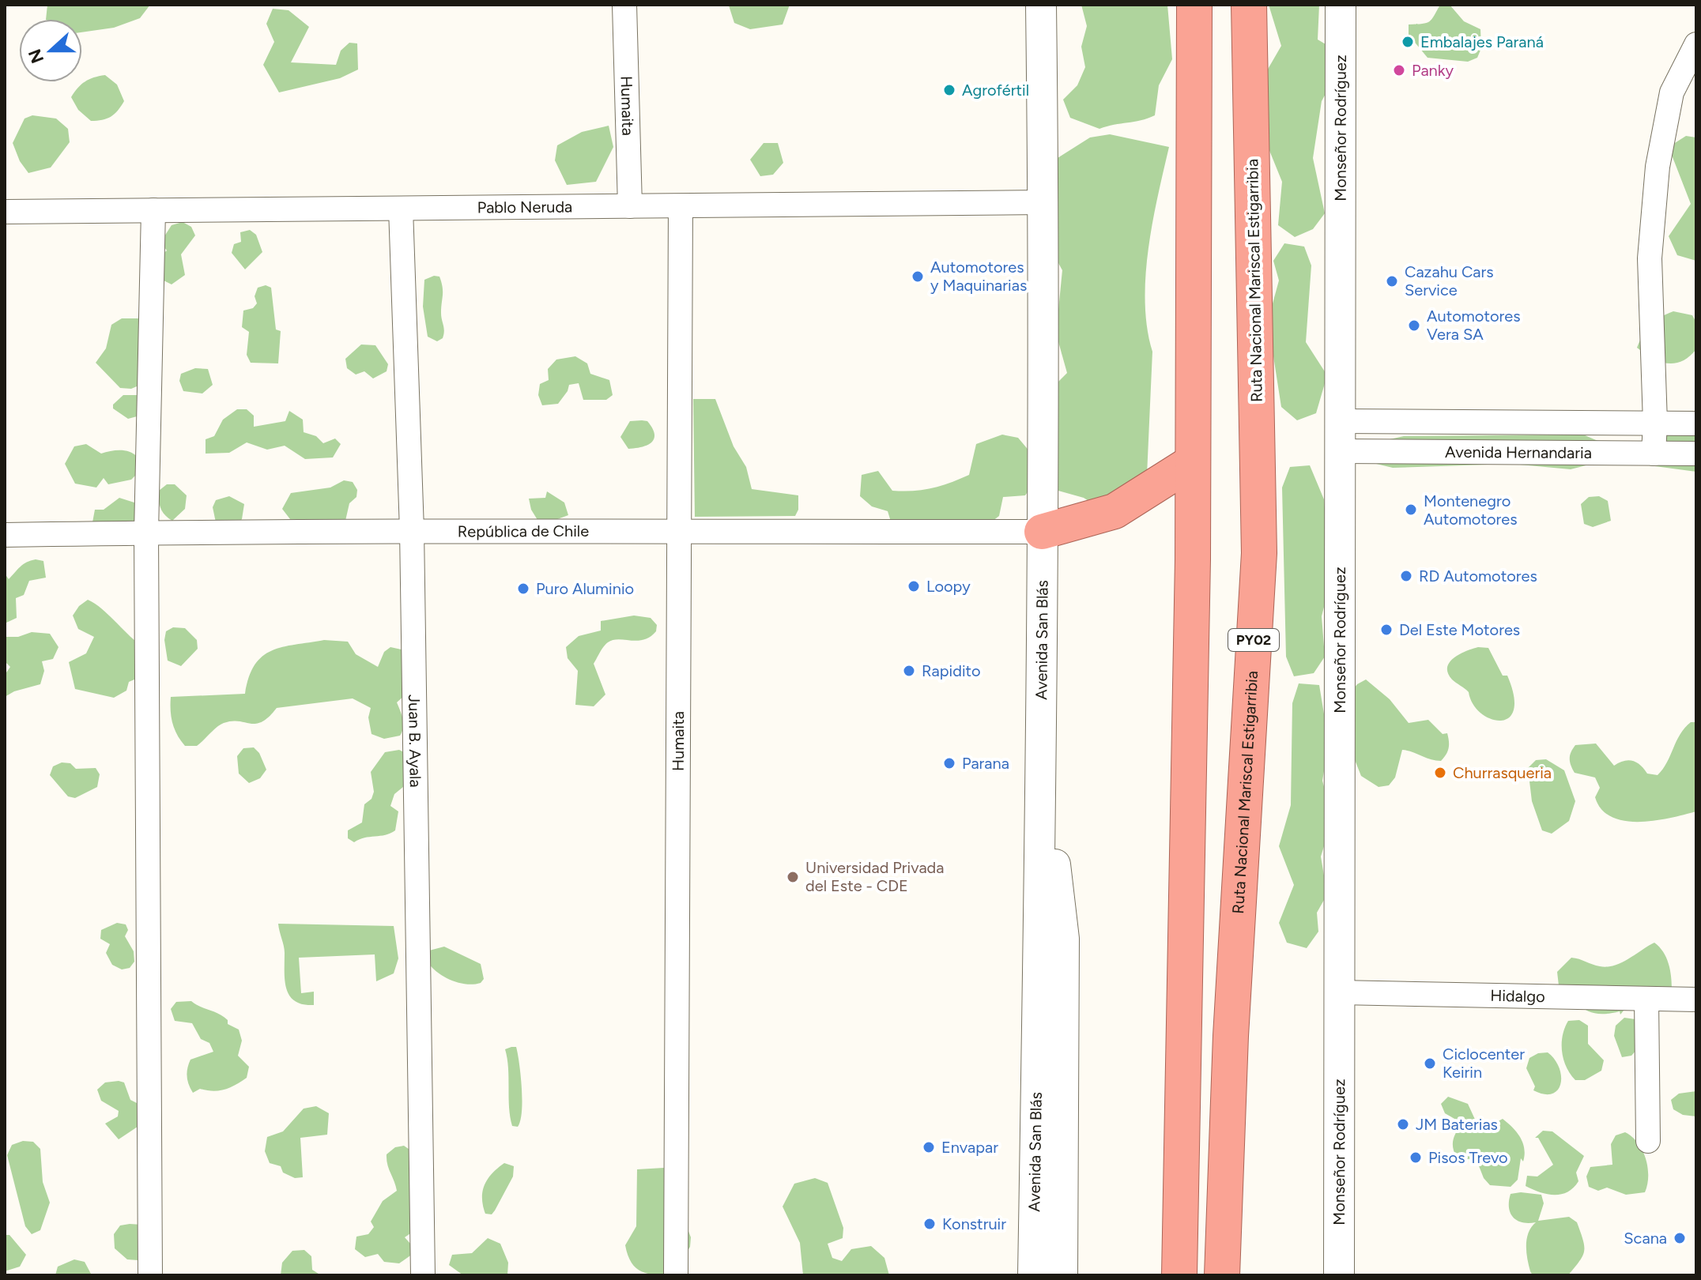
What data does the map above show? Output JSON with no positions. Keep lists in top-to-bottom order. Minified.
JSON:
{"streets":{"highway":["Ruta Nacional Mariscal Estigarribia","PY02"],"street":["Humaita","Monseñor Rodríguez","Pablo Neruda","Avenida Hernandaria","República de Chile","Avenida San Blás","Juan B. Ayala","Hidalgo"]},"crossings":[["Humaita","Pablo Neruda"],["Humaita","República de Chile"],["Monseñor Rodríguez","Avenida Hernandaria"],["Monseñor Rodríguez","Hidalgo"],["Pablo Neruda","Avenida San Blás"],["Pablo Neruda","Juan B. Ayala"],["República de Chile","Avenida San Blás"],["República de Chile","Juan B. Ayala"]],"places":["Embalajes Paraná","Panky","Agrofértil","Automotores y Maquinarias","Cazahu Cars Service","Automotores Vera SA","Montenegro Automotores","RD Automotores","Loopy","Puro Aluminio","Del Este Motores","Rapidito","Parana","Churrasqueria","Universidad Privada del Este - CDE","Ciclocenter Keirin","JM Baterias","Envapar","Pisos Trevo","Konstruir","Scana"],"north":"left"}
